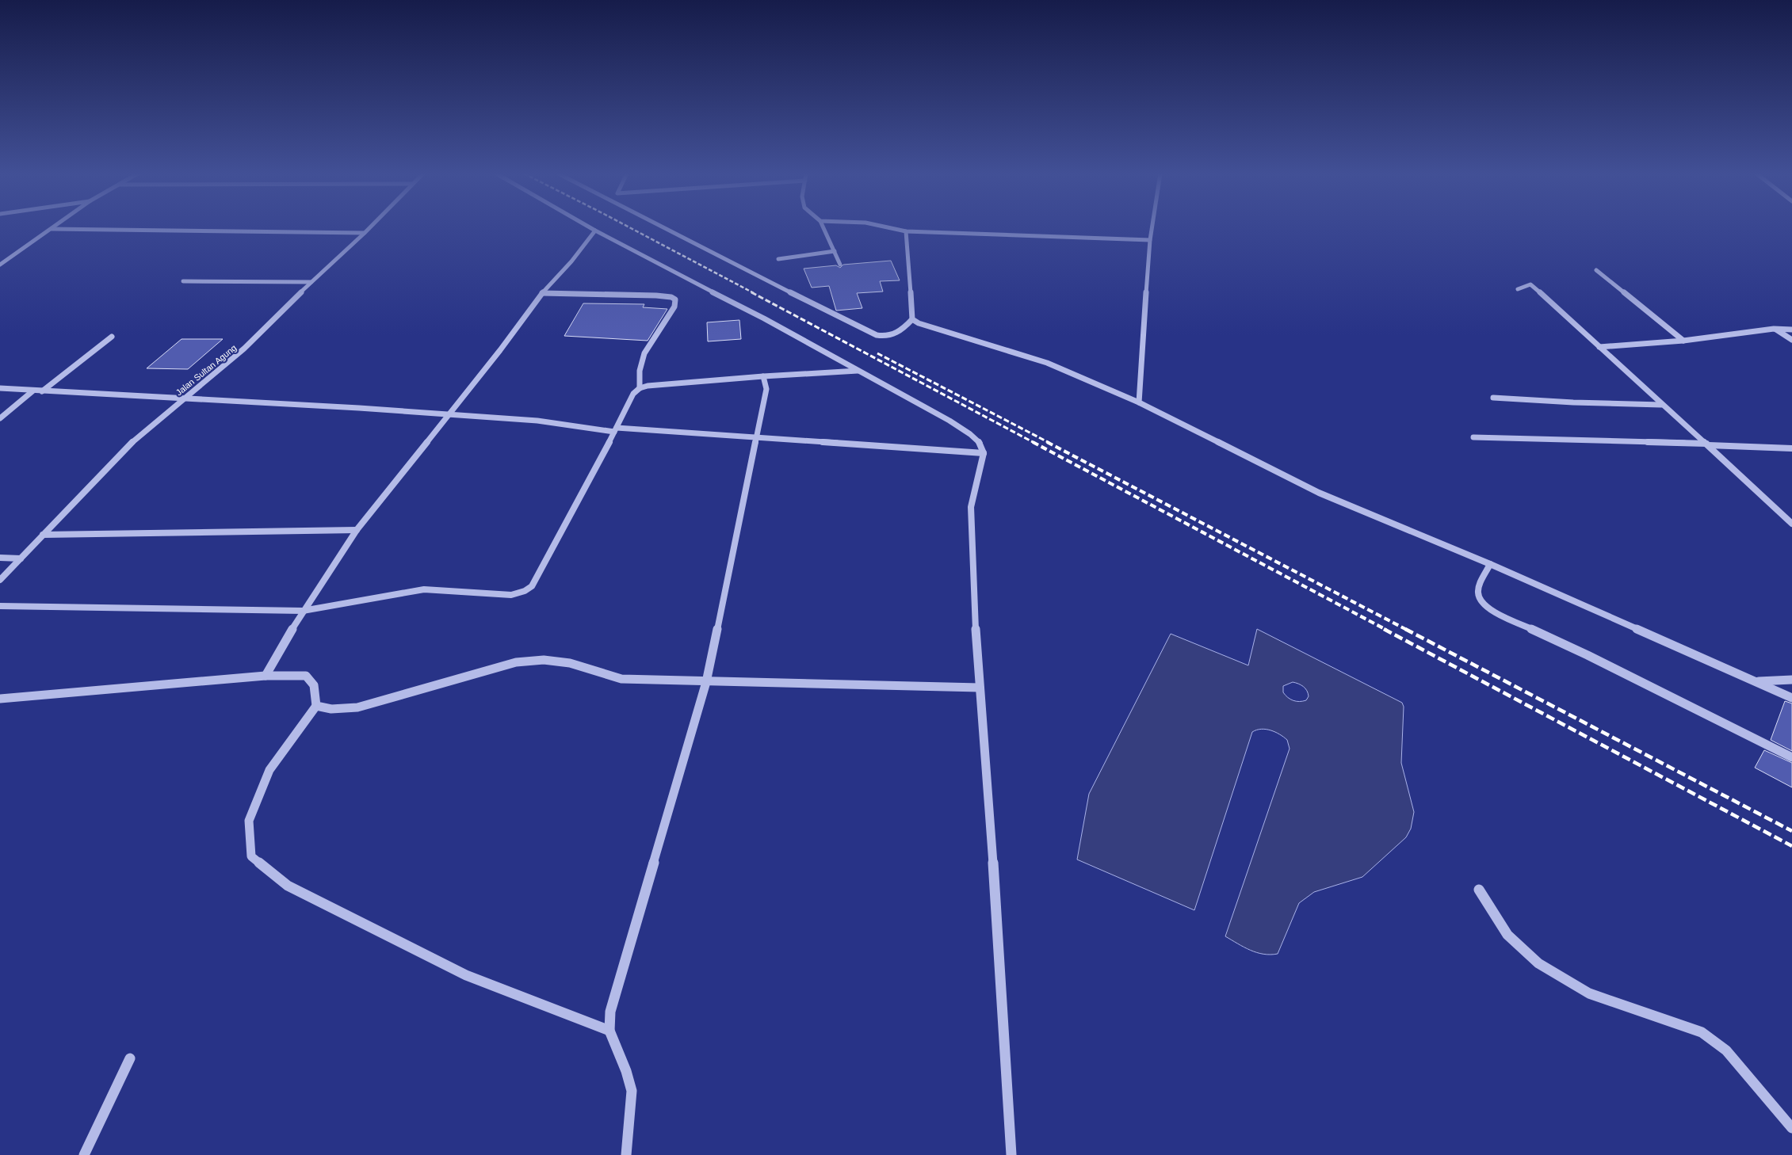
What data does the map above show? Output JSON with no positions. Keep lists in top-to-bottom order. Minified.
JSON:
{"streets":{"street":["Jalan Sultan Agung"]}}
